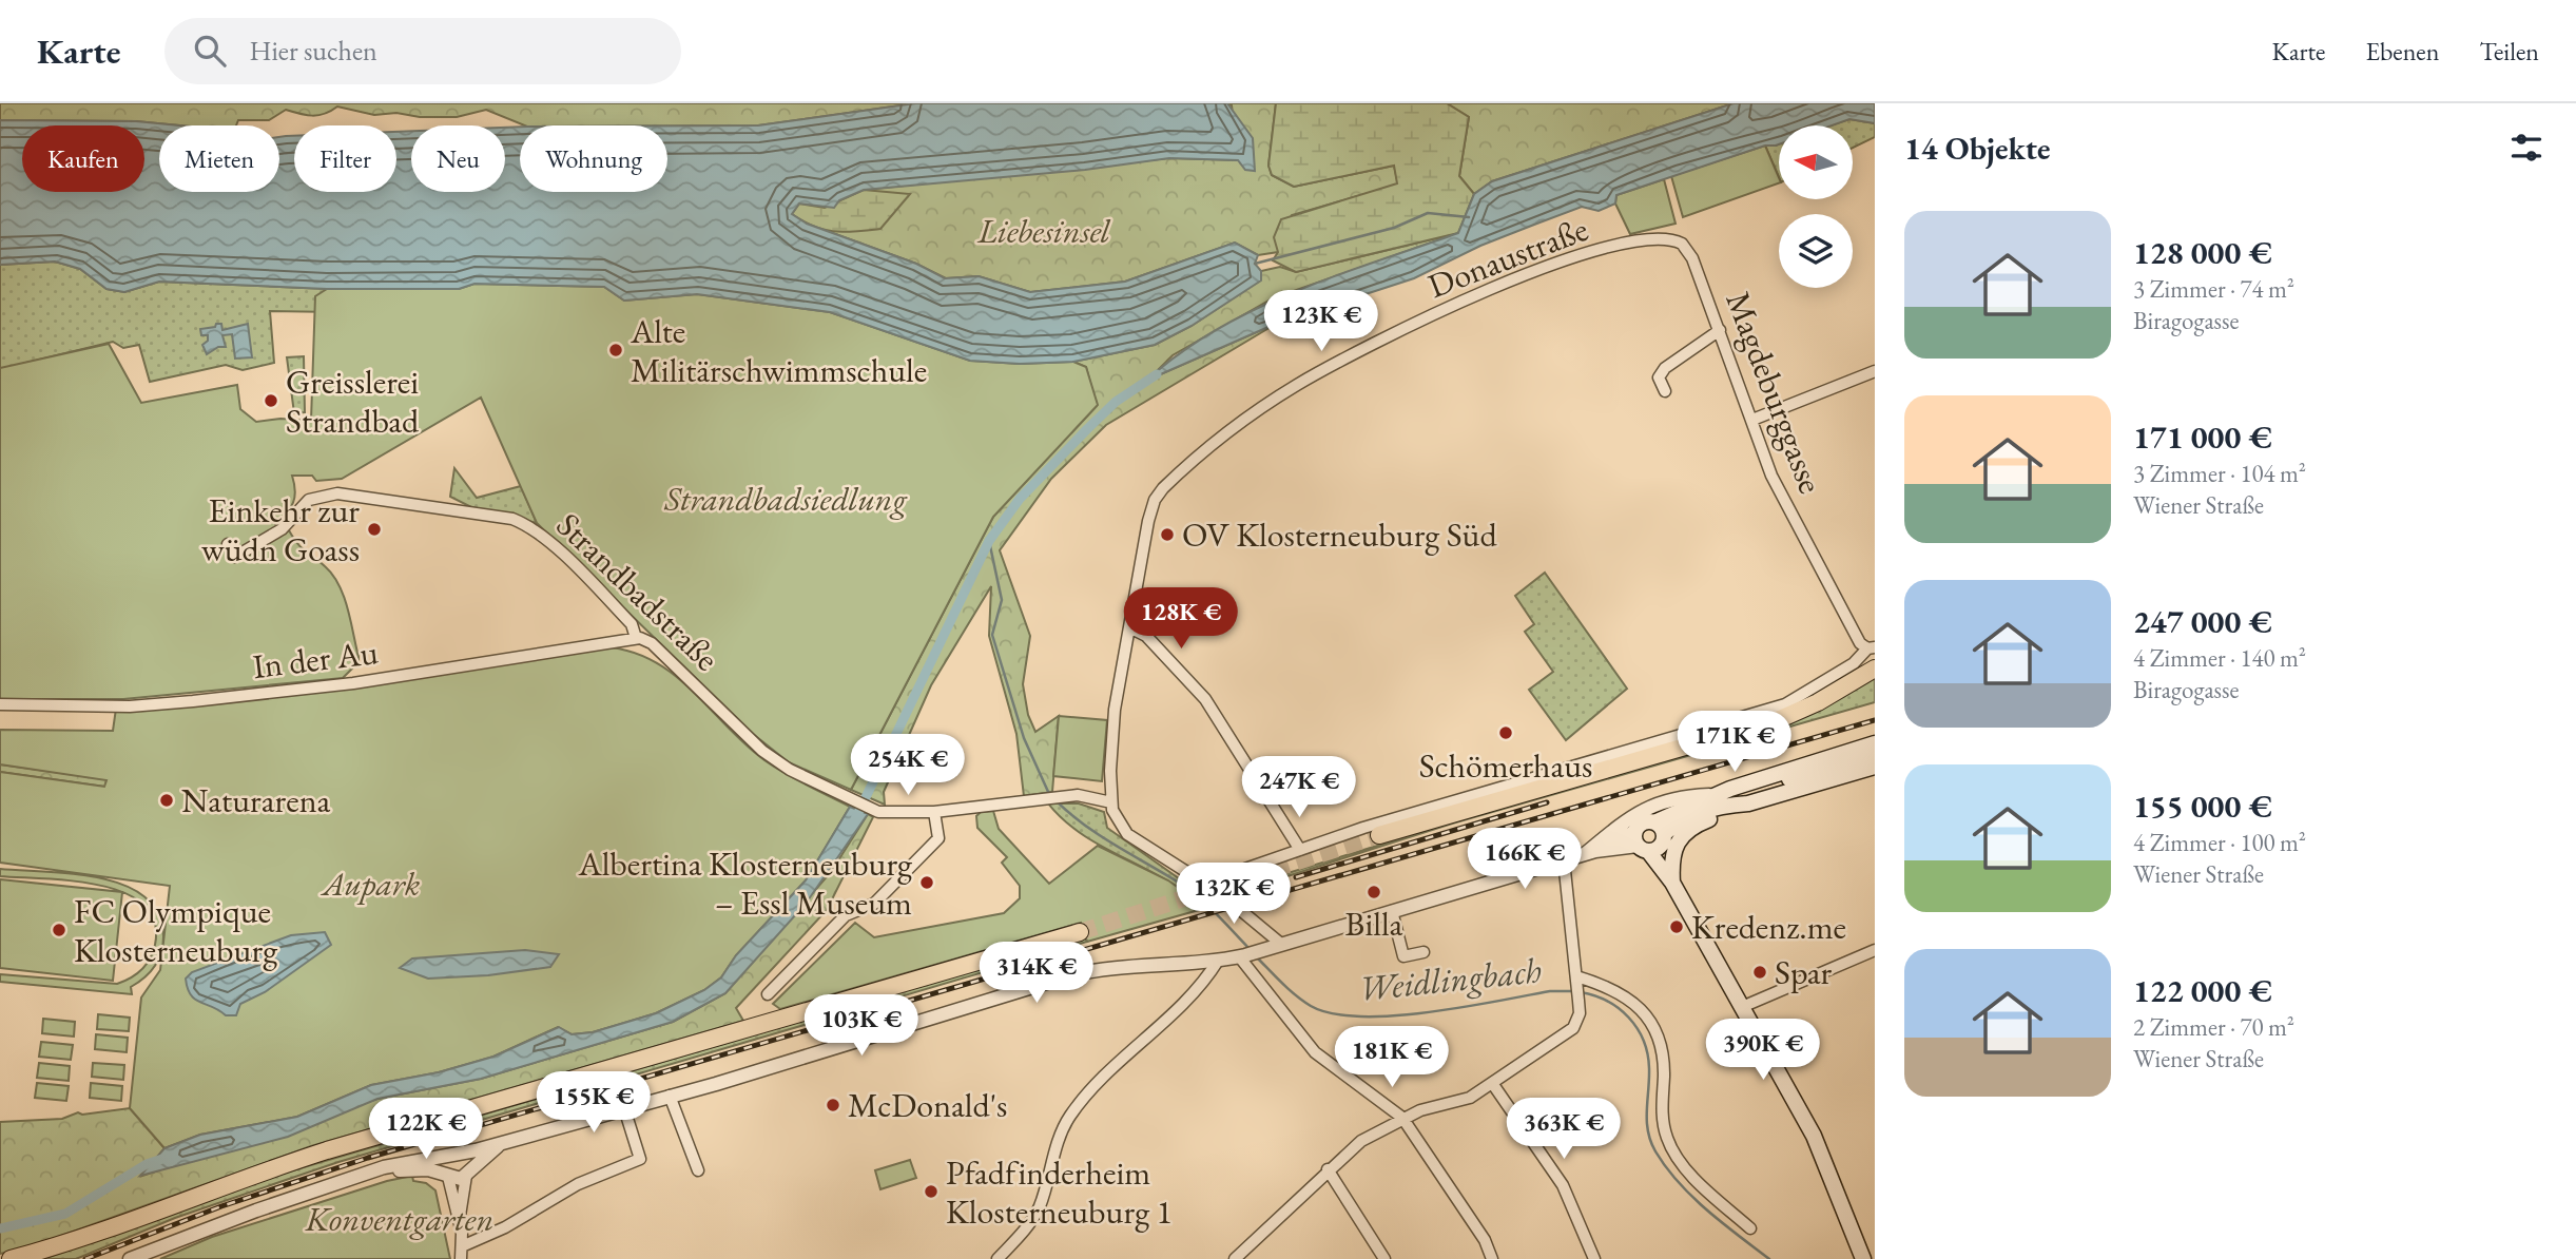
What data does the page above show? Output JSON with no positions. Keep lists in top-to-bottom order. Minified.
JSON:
{"streets":{"street":["Donaustraße","Magdeburggasse","Strandbadstraße","In der Au"]},"crossings":[["Donaustraße","Magdeburggasse"],["Donaustraße","Strandbadstraße"],["Strandbadstraße","In der Au"]],"water":["Weidlingbach"],"parks":["Liebesinsel","Strandbadsiedlung","Aupark","Konventgarten"],"places":["Alte Militärschwimmschule","Greisslerei Strandbad","Einkehr zur wüdn Goass","OV Klosterneuburg Süd","Schömerhaus","Naturarena","Albertina Klosterneuburg – Essl Museum","Billa","Kredenz.me","FC Olympique Klosterneuburg","Spar","McDonald's","Pfadfinderheim Klosterneuburg 1"],"north":"left","page":{"header":"Karte","search":"Hier suchen","nav":["Karte","Ebenen","Teilen"],"heading":"14 Objekte","chip":["Kaufen","Mieten","Filter","Neu","Wohnung"],"list":[{"name":"128 000 €","note":"3 Zimmer · 74 m² · Biragogasse"},{"name":"171 000 €","note":"3 Zimmer · 104 m² · Wiener Straße"},{"name":"247 000 €","note":"4 Zimmer · 140 m² · Biragogasse"},{"name":"155 000 €","note":"4 Zimmer · 100 m² · Wiener Straße"},{"name":"122 000 €","note":"2 Zimmer · 70 m² · Wiener Straße"}],"price":["123K €","128K €","171K €","254K €","247K €","166K €","132K €","314K €","103K €","390K €","181K €","155K €","122K €","363K €"]}}
